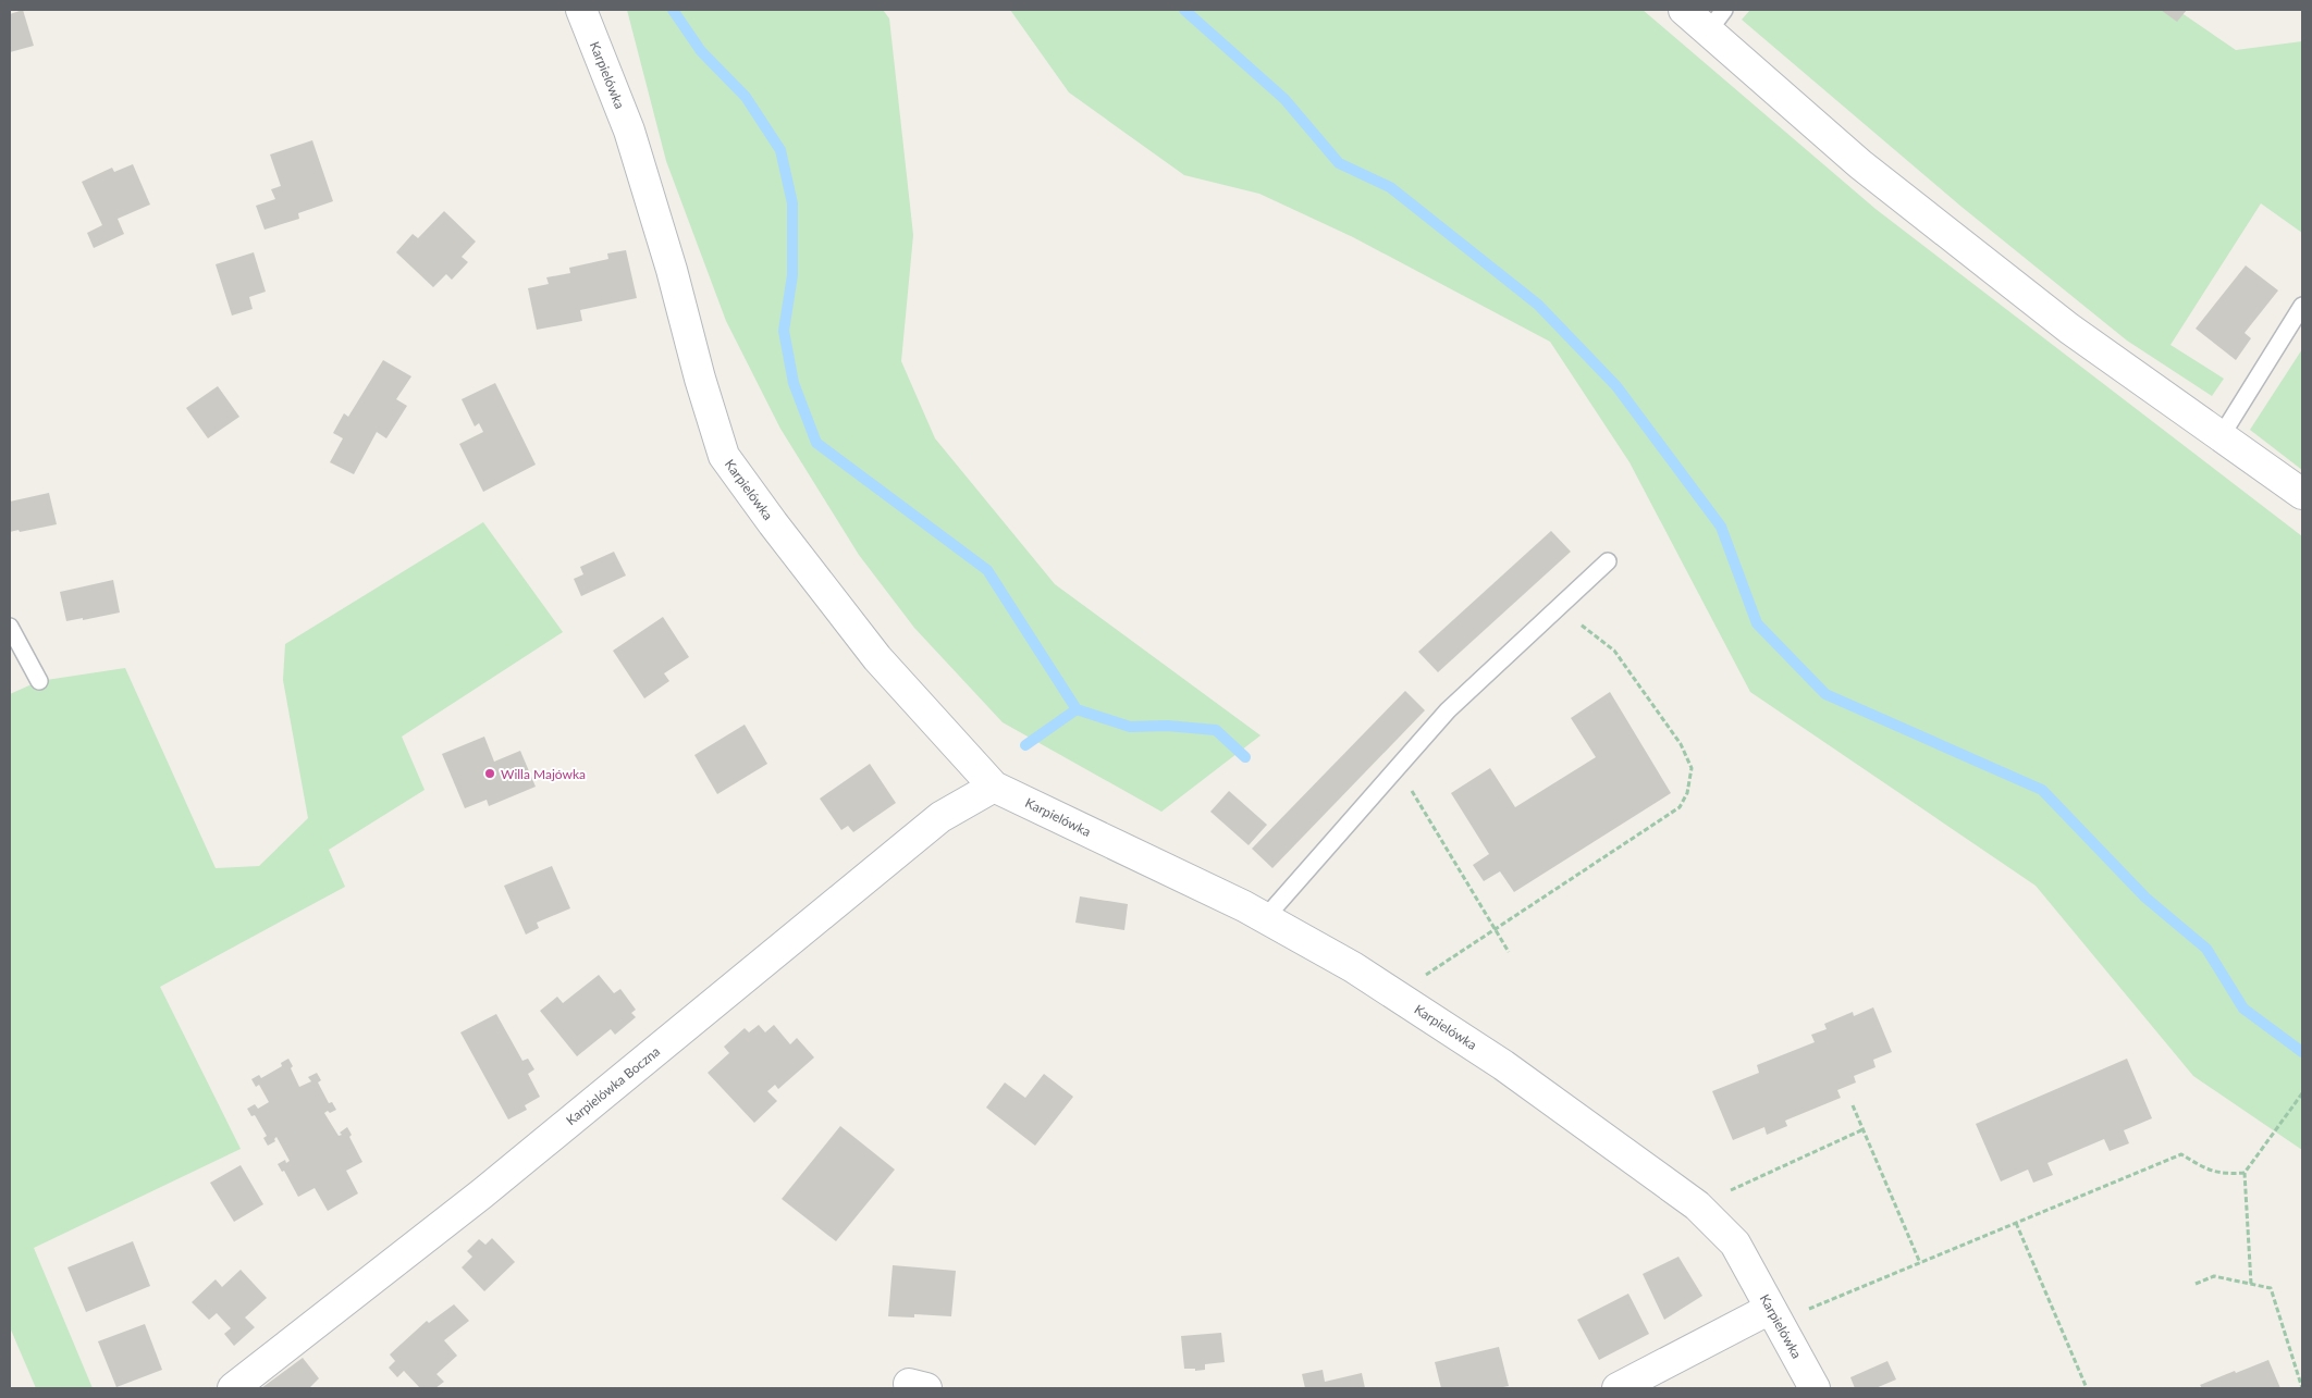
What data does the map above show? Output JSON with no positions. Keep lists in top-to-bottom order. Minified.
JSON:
{"streets":{"street":["Karpielówka","Karpielówka Boczna"]},"crossings":[["Karpielówka","Karpielówka Boczna"]],"places":["Willa Majówka"]}
